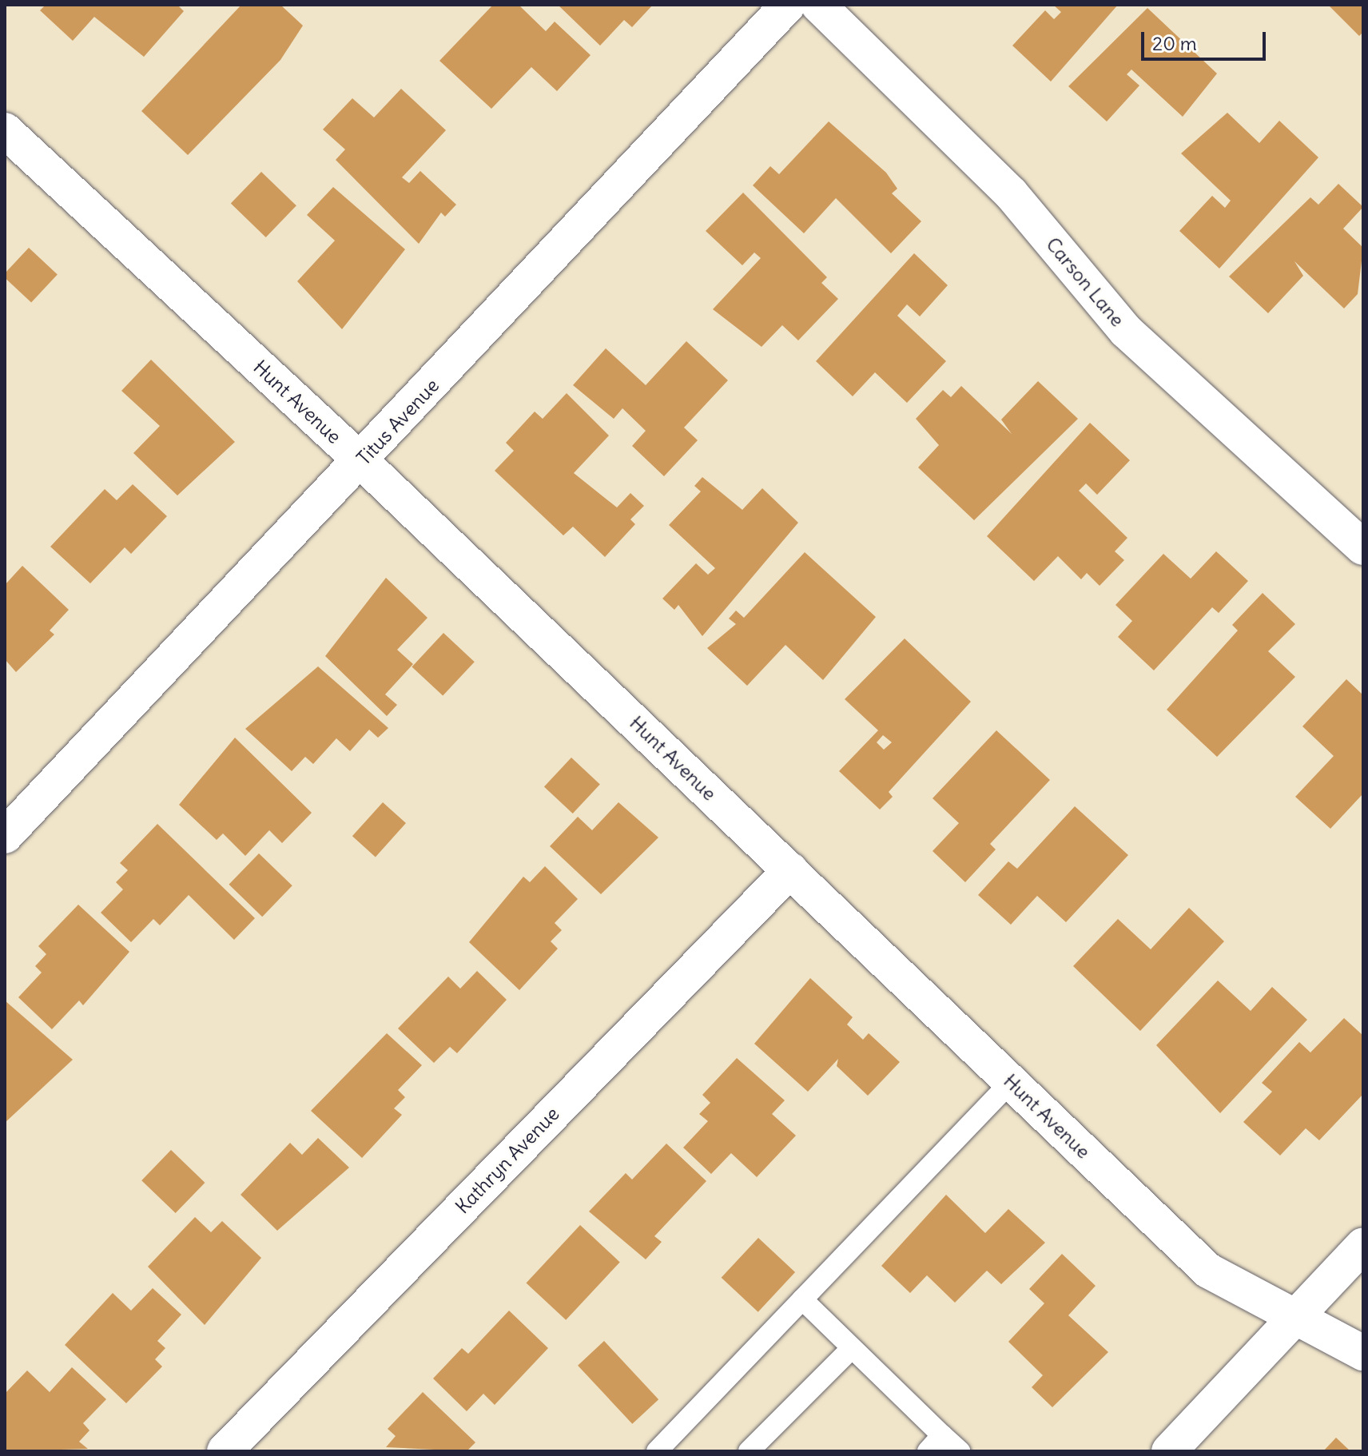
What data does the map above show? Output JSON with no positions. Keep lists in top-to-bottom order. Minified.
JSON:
{"streets":{"street":["Carson Lane","Hunt Avenue","Titus Avenue","Kathryn Avenue"]},"crossings":[["Hunt Avenue","Titus Avenue"],["Hunt Avenue","Kathryn Avenue"]],"scale_bar":"20 m"}
